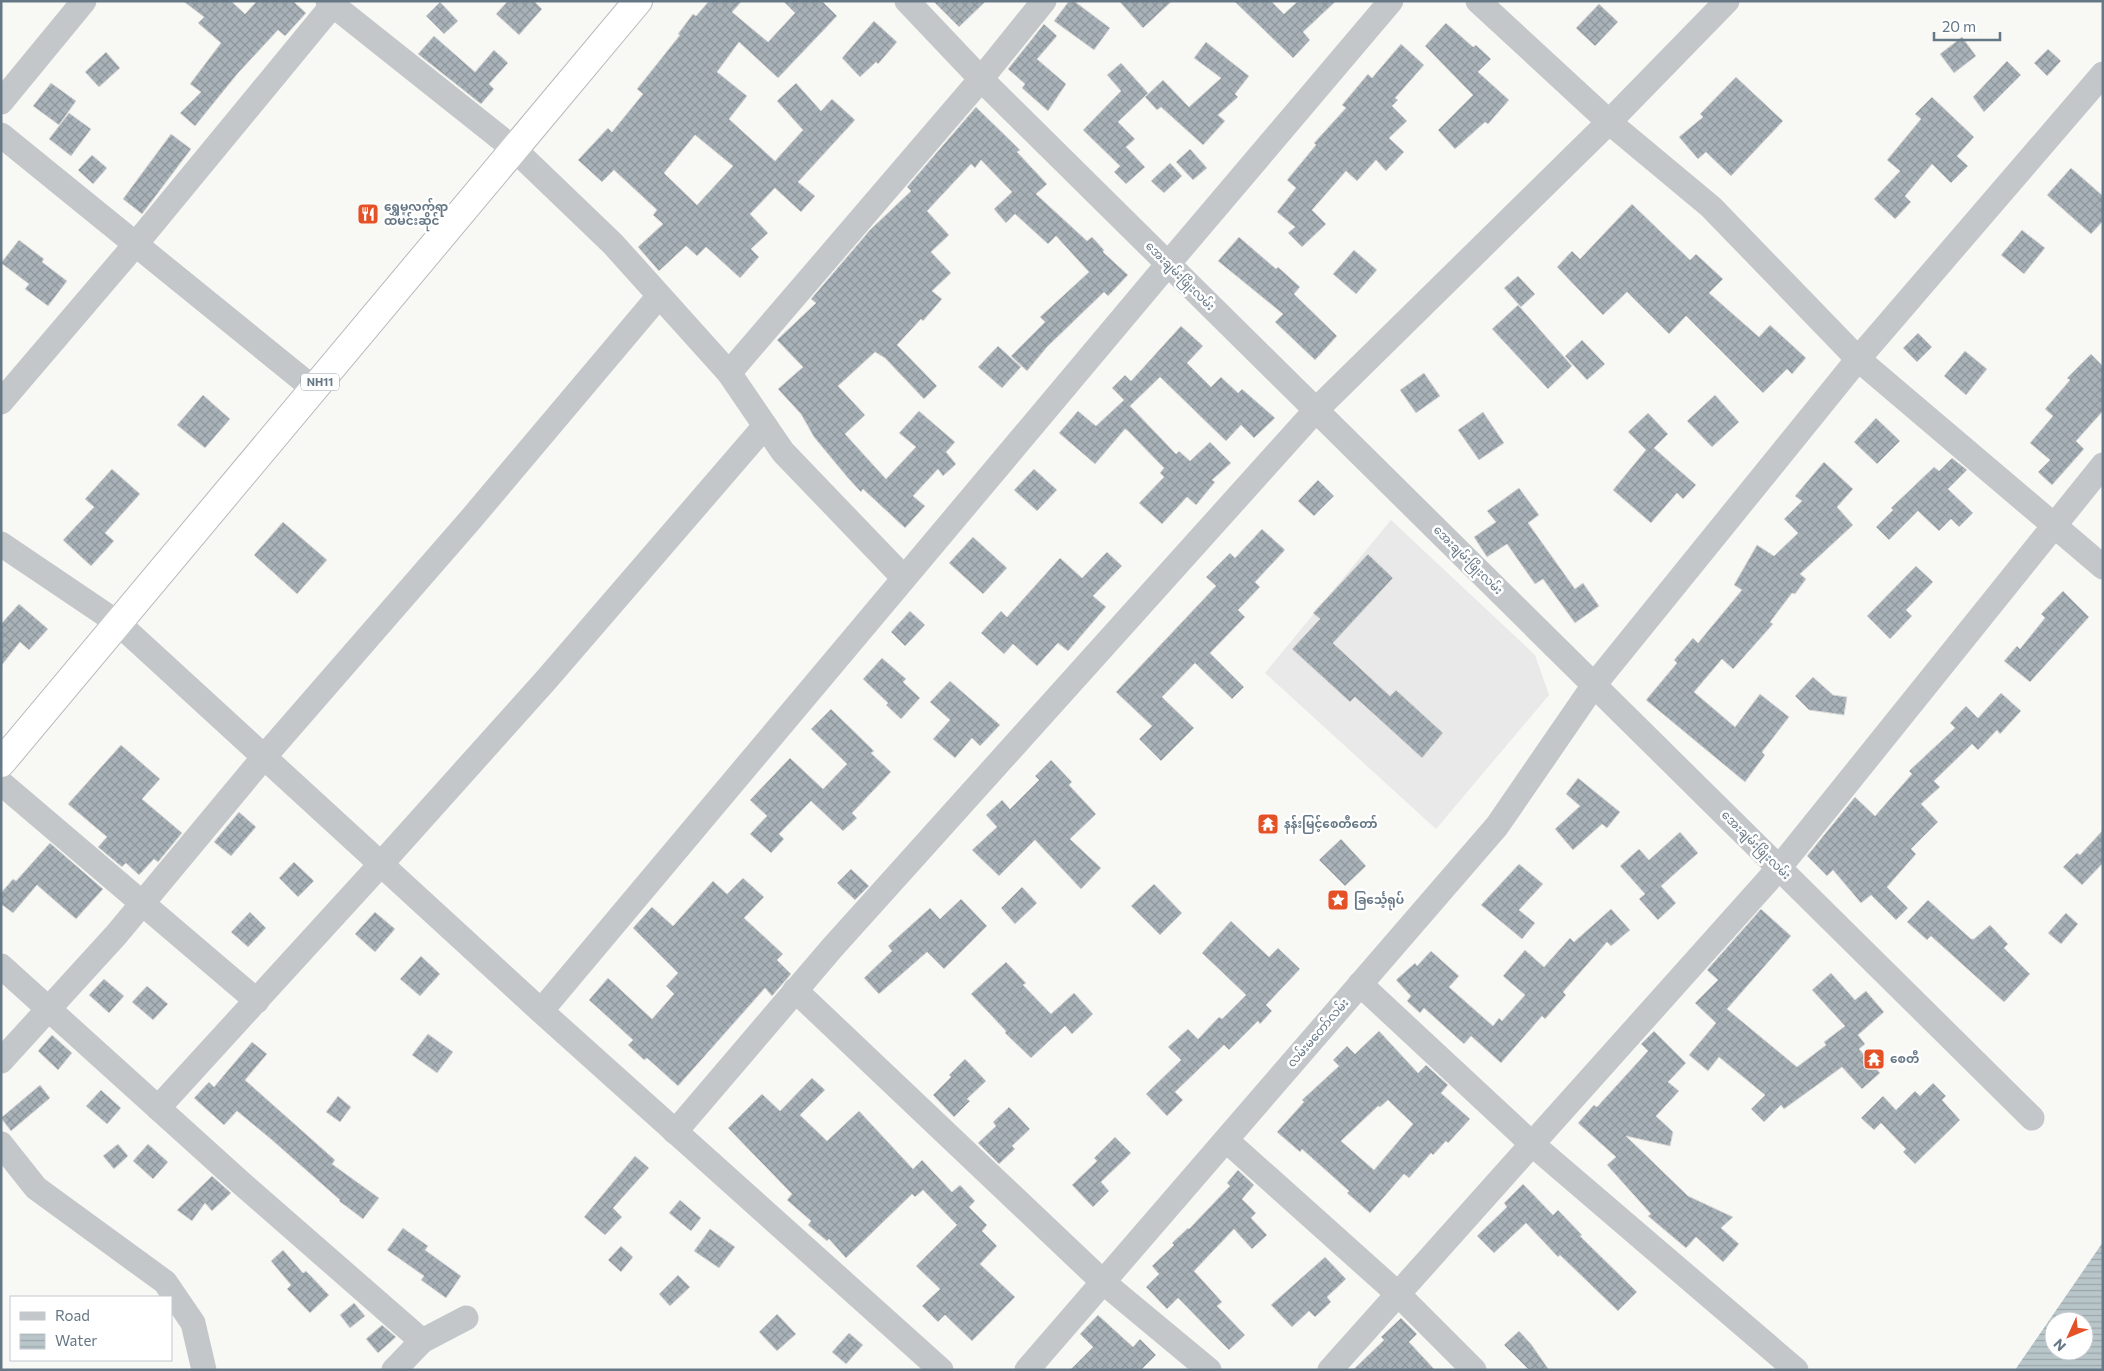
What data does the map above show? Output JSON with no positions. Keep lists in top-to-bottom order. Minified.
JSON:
{"streets":{"highway":["NH11"],"street":["အေးချမ်းဖြိုးလမ်း","လမ်းမတော်လမ်း"]},"crossings":[["အေးချမ်းဖြိုးလမ်း","လမ်းမတော်လမ်း"]],"places":{"restaurant":["ရွှေမူလက်ရာ ထမင်းဆိုင်"],"temple":["နန်းမြင့်စေတီတော်","စေတီ"],"place":["ခြင်္သေ့ရုပ်"]},"legend":["Road","Water"],"scale_bar":"20 m","north":"bottom left"}
